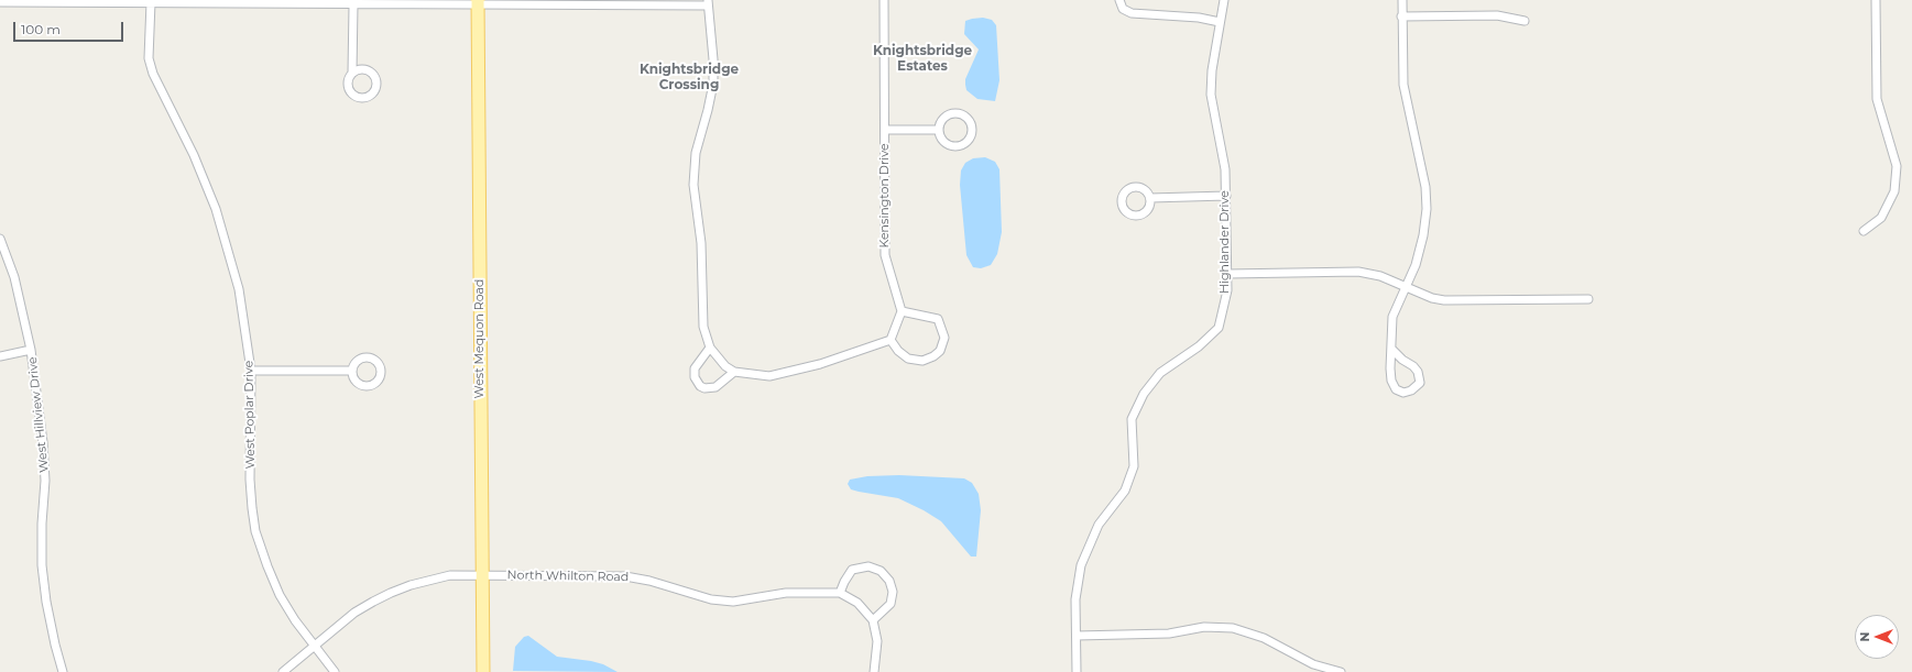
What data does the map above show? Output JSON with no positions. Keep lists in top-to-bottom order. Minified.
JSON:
{"streets":{"main road":["West Mequon Road"],"street":["Kensington Drive","Highlander Drive","West Hillview Drive","West Poplar Drive","North Whilton Road"]},"crossings":[["West Mequon Road","North Whilton Road"],["West Poplar Drive","North Whilton Road"]],"districts":["Knightsbridge Estates","Knightsbridge Crossing"],"scale_bar":"100 m","north":"left"}
